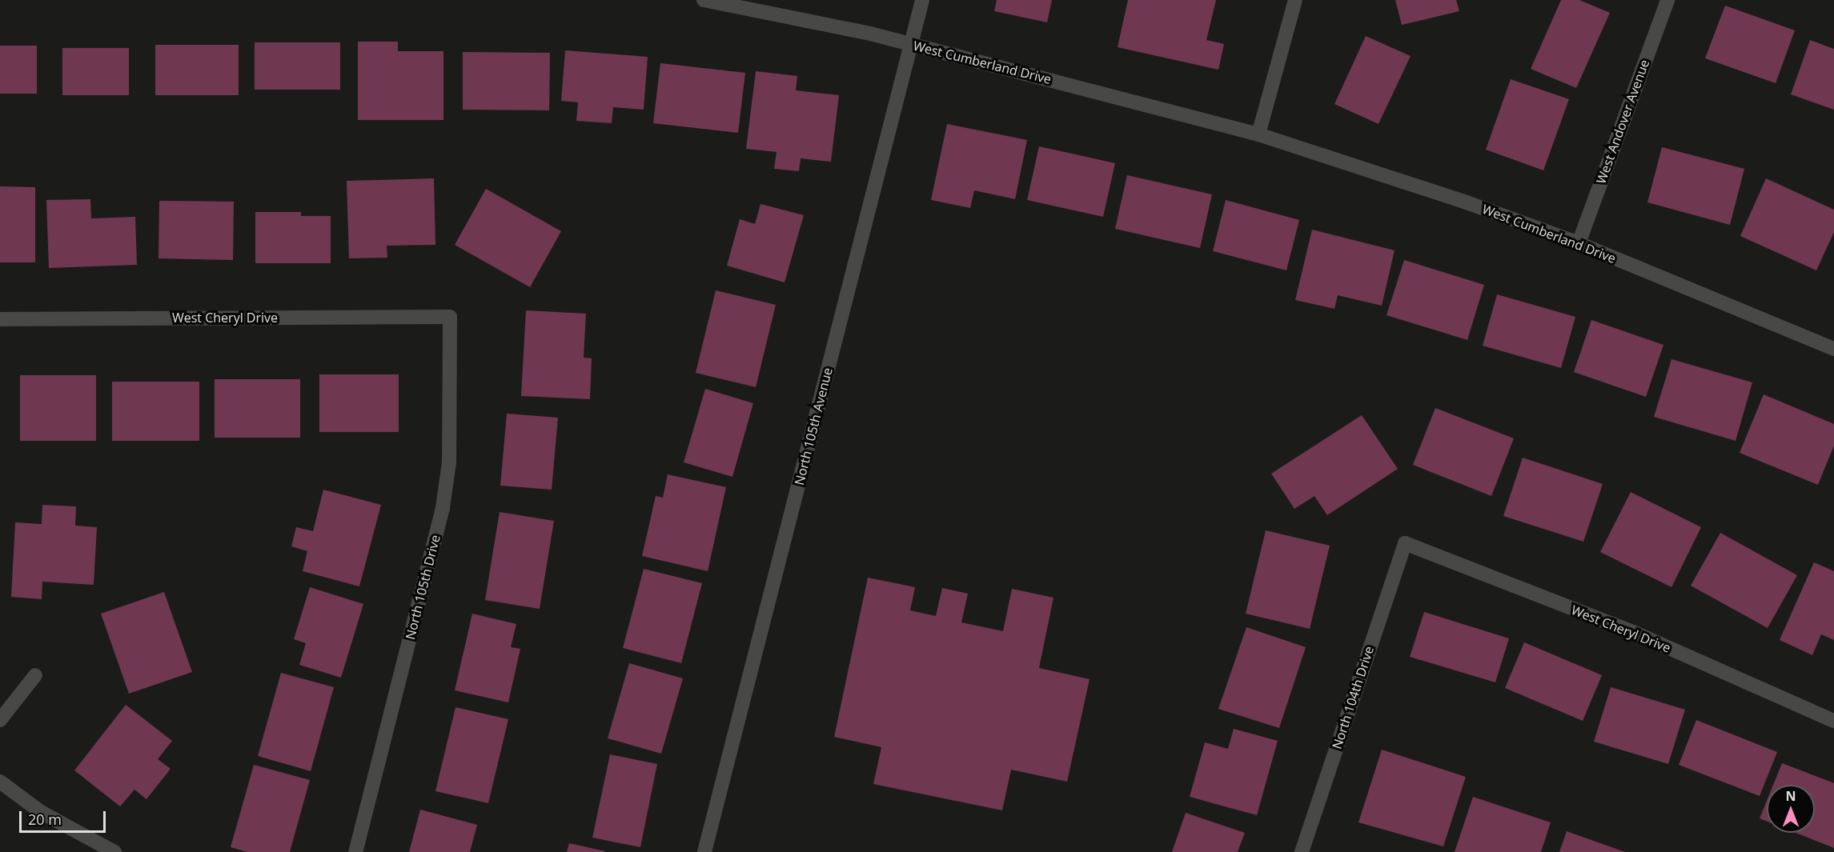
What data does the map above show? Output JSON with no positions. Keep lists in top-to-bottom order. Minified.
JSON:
{"streets":{"street":["West Cumberland Drive","West Andover Avenue","West Cheryl Drive","North 105th Avenue","North 105th Drive","North 104th Drive"]},"crossings":[["West Cumberland Drive","West Andover Avenue"],["West Cumberland Drive","North 105th Avenue"],["West Cheryl Drive","North 105th Drive"],["West Cheryl Drive","North 104th Drive"]],"scale_bar":"20 m","north":"top"}
